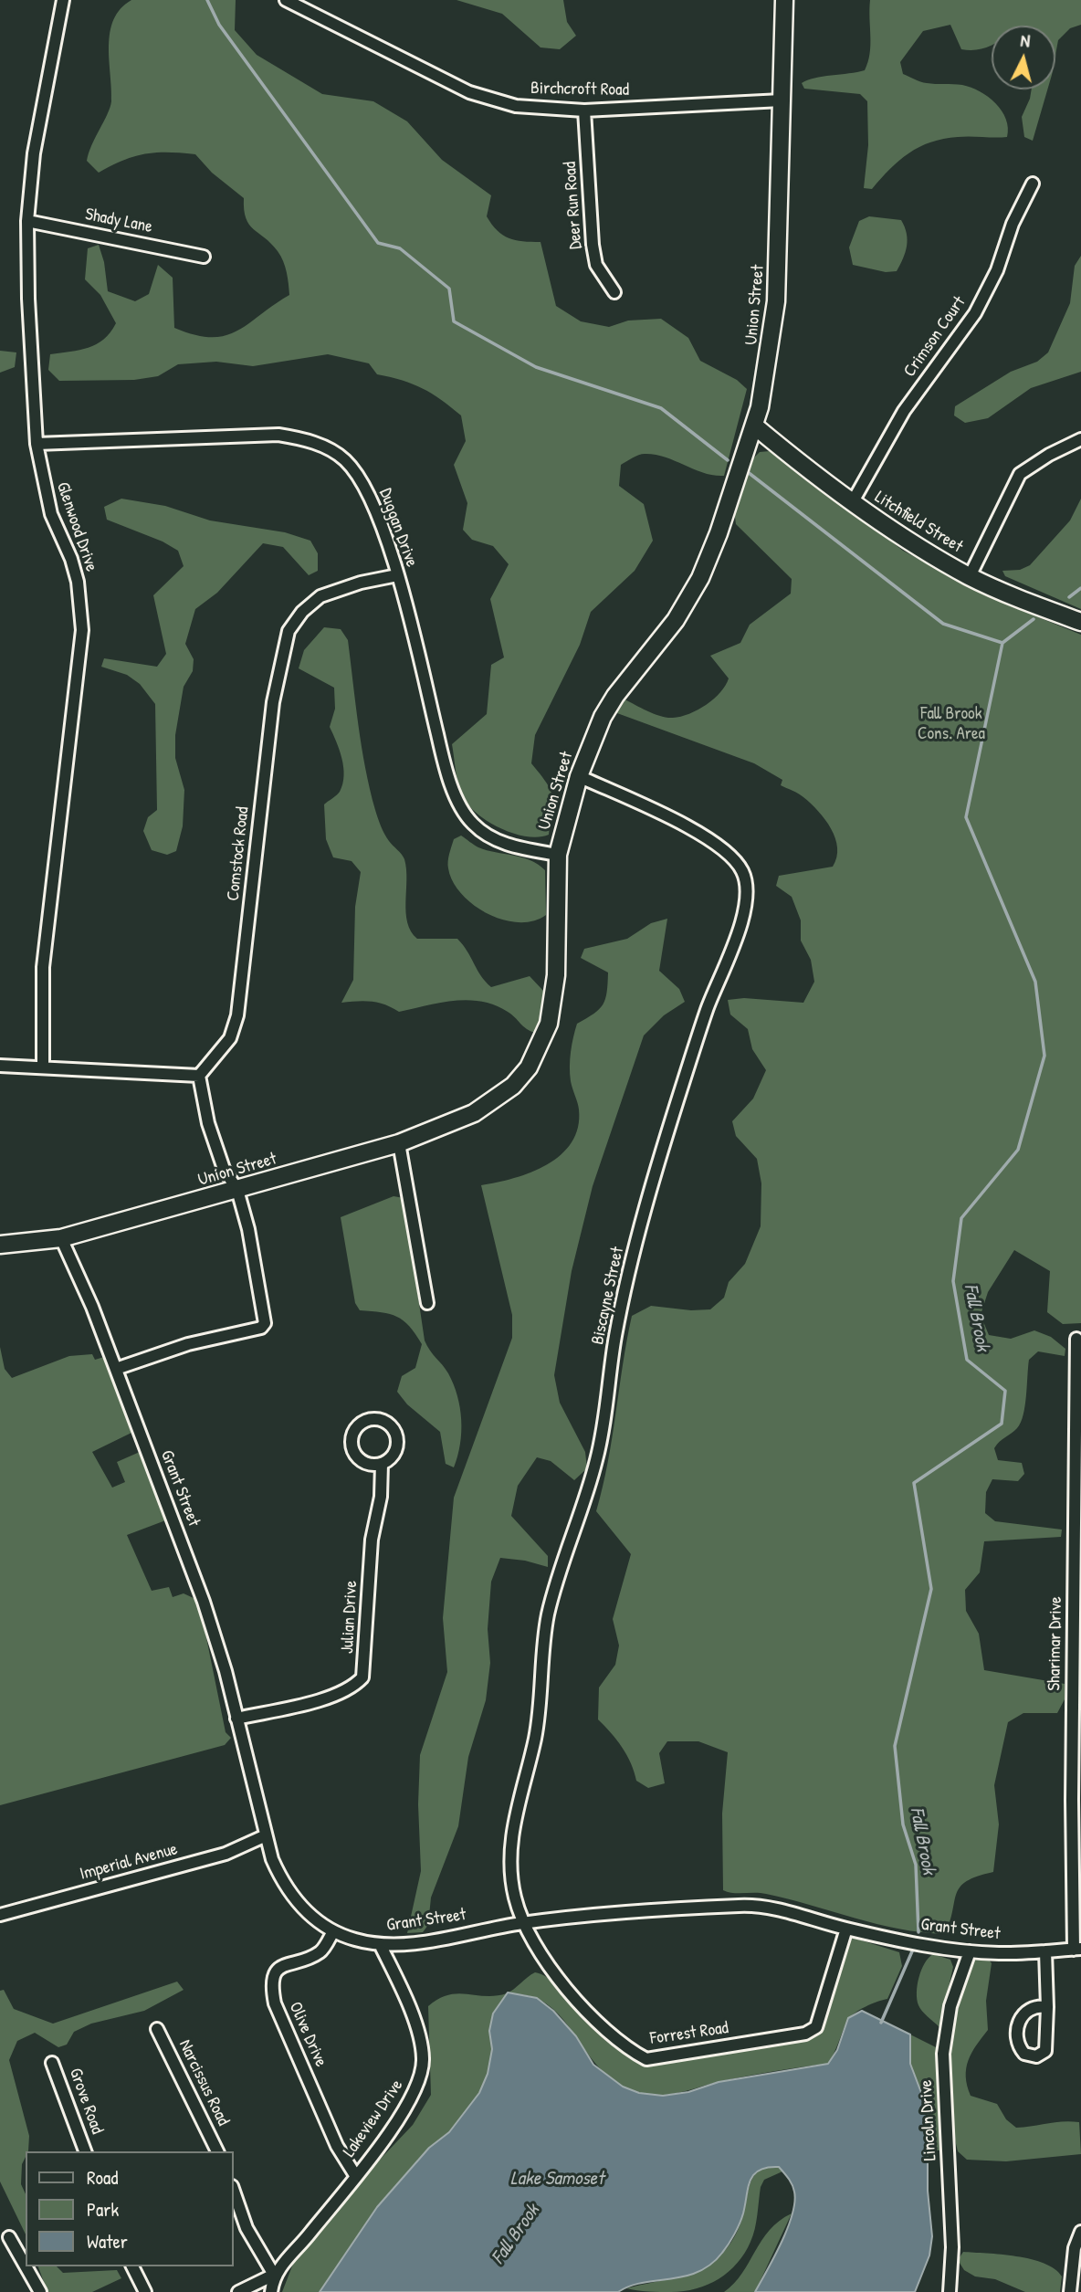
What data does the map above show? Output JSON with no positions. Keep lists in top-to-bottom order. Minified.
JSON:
{"streets":{"street":["Birchcroft Road","Deer Run Road","Shady Lane","Union Street","Crimson Court","Litchfield Street","Glenwood Drive","Duggan Drive","Comstock Road","Biscayne Street","Grant Street","Julian Drive","Sharimar Drive","Imperial Avenue","Forrest Road","Olive Drive","Narcissus Road","Grove Road","Lakeview Drive","Lincoln Drive"]},"crossings":[["Birchcroft Road","Deer Run Road"],["Birchcroft Road","Union Street"],["Shady Lane","Glenwood Drive"],["Union Street","Litchfield Street"],["Union Street","Duggan Drive"],["Union Street","Biscayne Street"],["Union Street","Grant Street"],["Crimson Court","Litchfield Street"],["Glenwood Drive","Duggan Drive"],["Duggan Drive","Comstock Road"],["Biscayne Street","Grant Street"],["Biscayne Street","Forrest Road"],["Grant Street","Julian Drive"],["Grant Street","Sharimar Drive"],["Grant Street","Imperial Avenue"],["Grant Street","Forrest Road"],["Grant Street","Olive Drive"],["Grant Street","Lakeview Drive"],["Grant Street","Lincoln Drive"],["Olive Drive","Lakeview Drive"]],"water":["Fall Brook","Lake Samoset"],"parks":["Fall Brook Cons. Area"],"legend":["Road","Park","Water"],"north":"top"}
